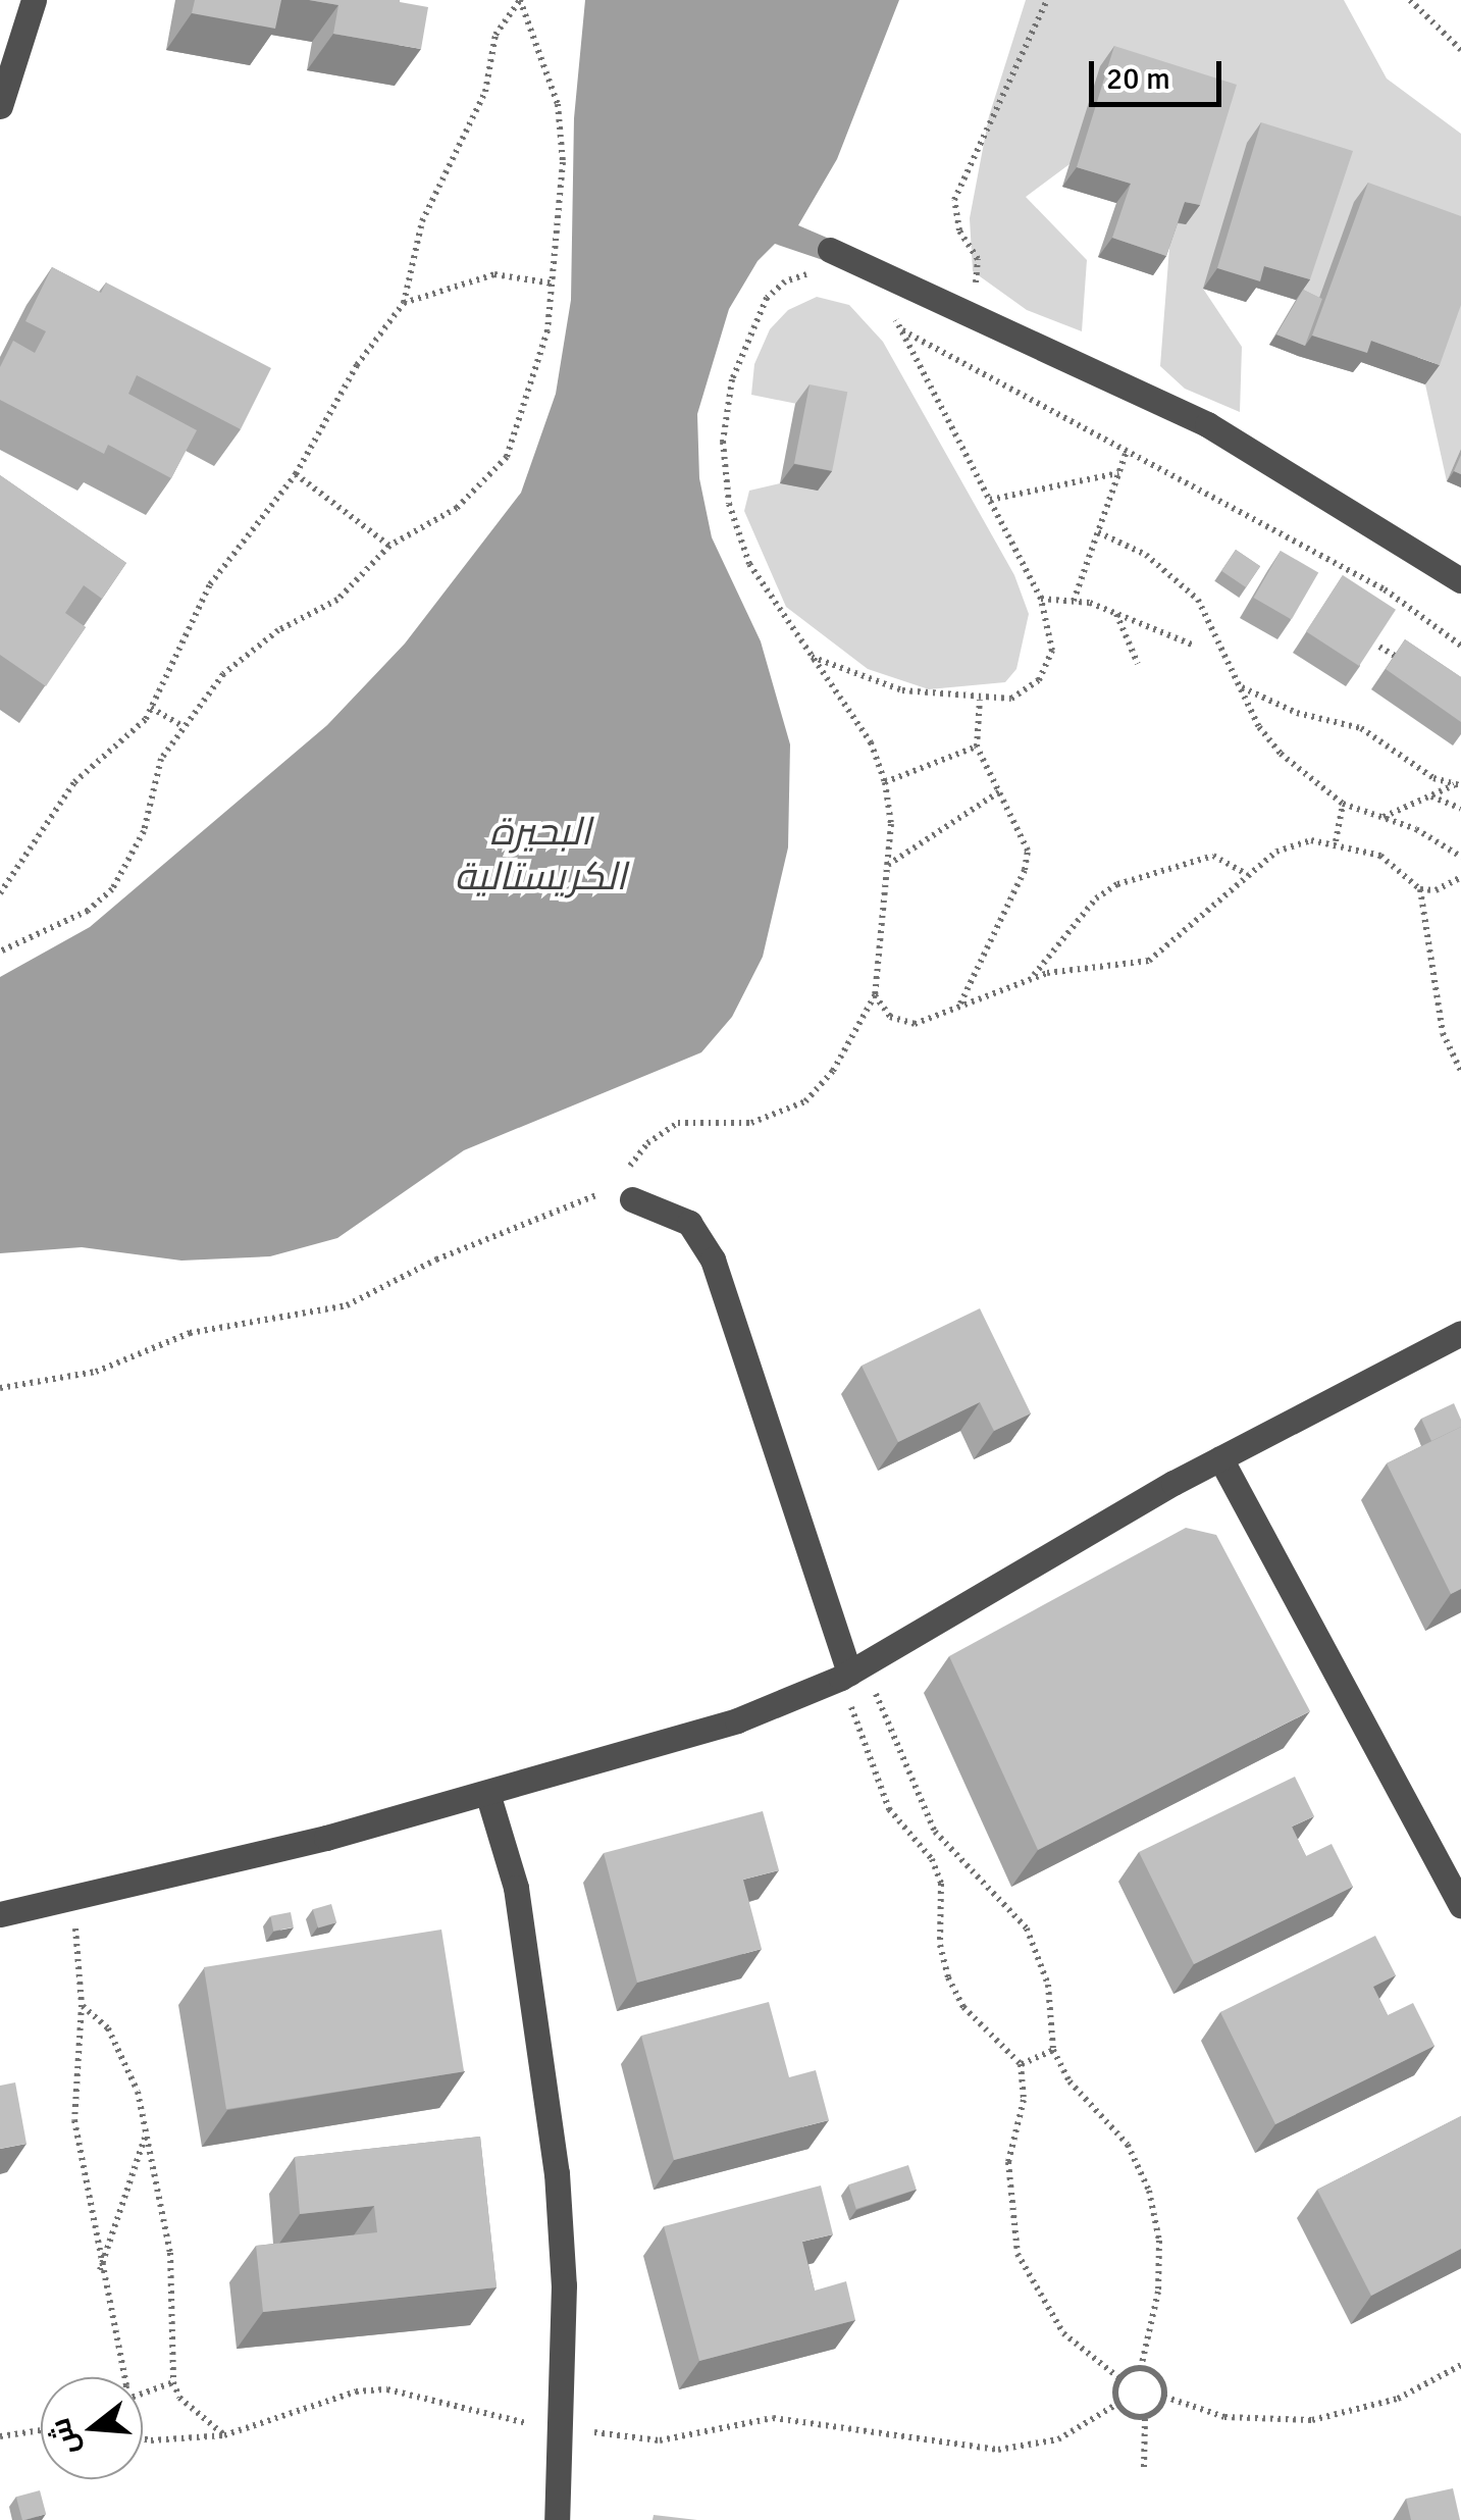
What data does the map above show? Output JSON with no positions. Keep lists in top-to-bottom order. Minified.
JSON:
{"water":["البحيرة الكريستالية"],"scale_bar":"20 m","north":"left"}
